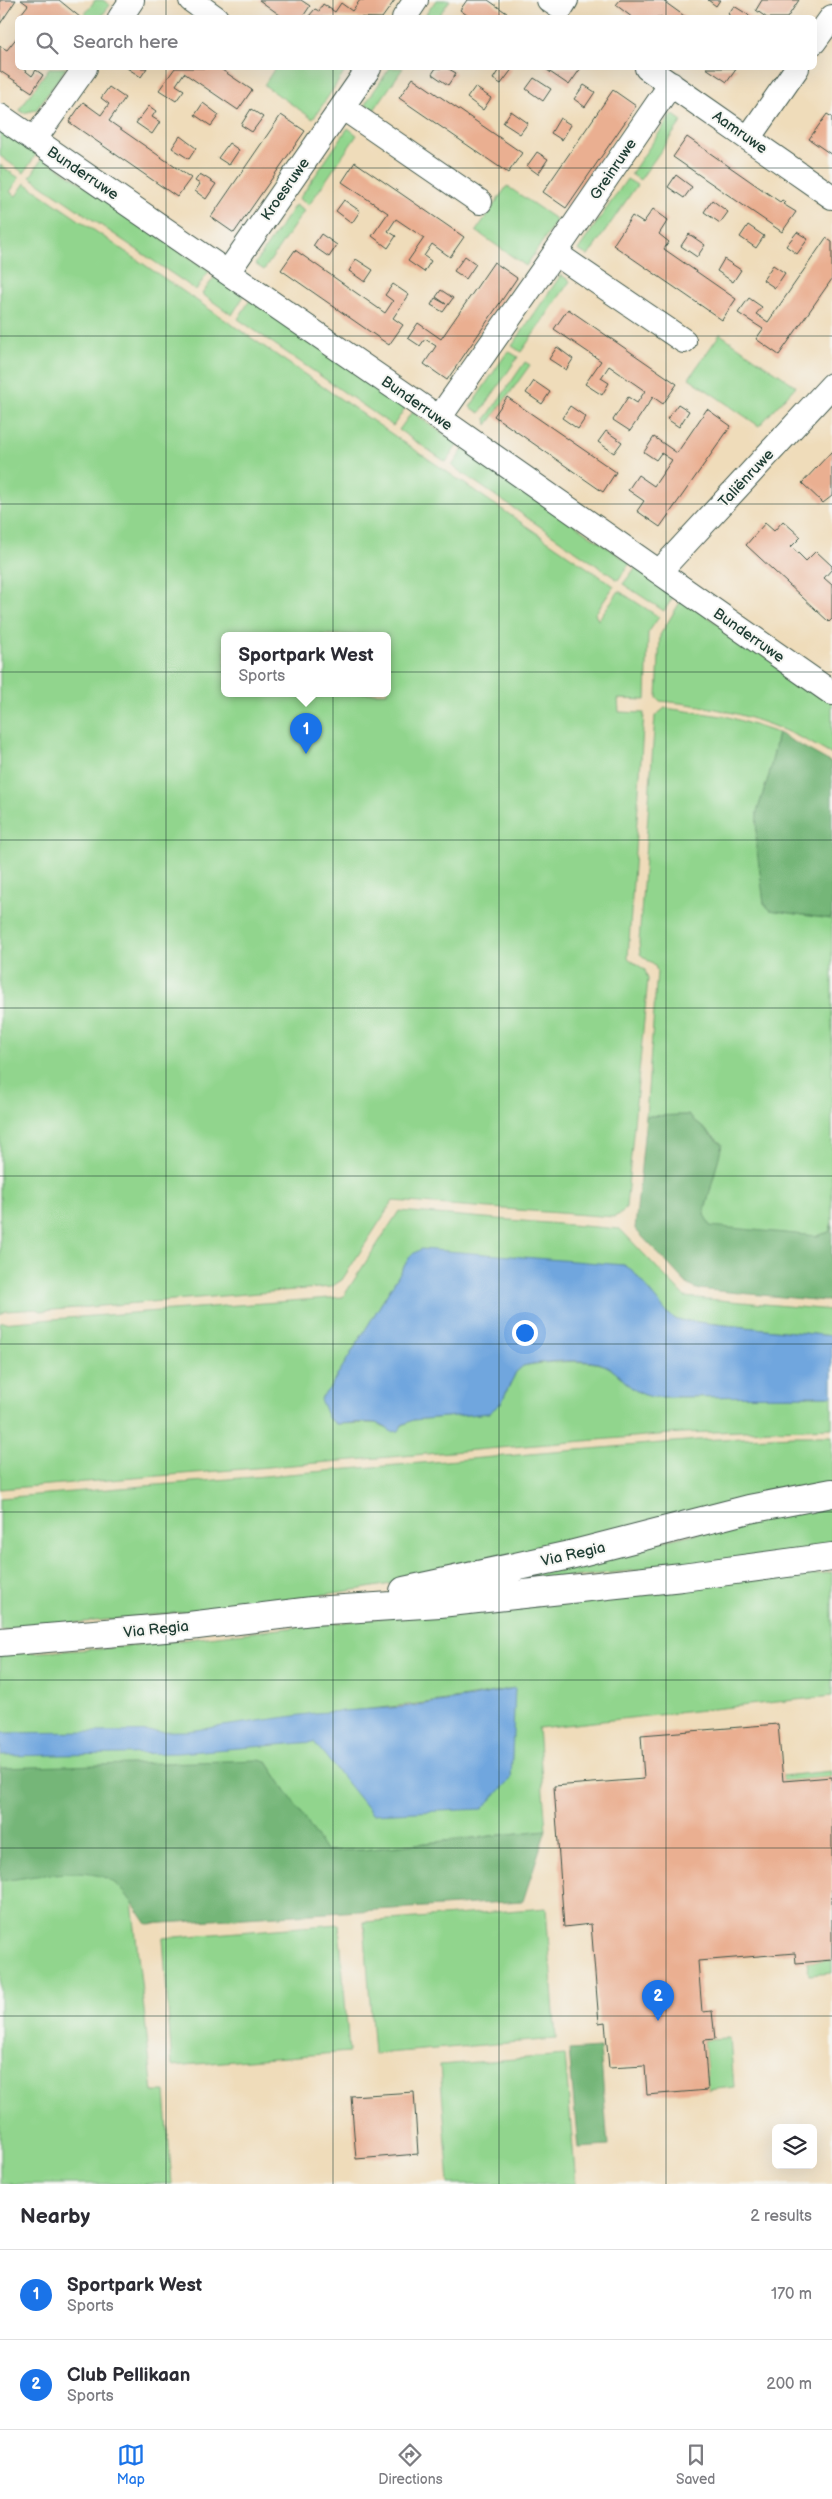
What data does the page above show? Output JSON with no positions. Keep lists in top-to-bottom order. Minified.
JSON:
{"streets":{"main road":["Via Regia"],"street":["Aamruwe","Greinruwe","Bunderruwe","Kroesruwe","Taliënruwe"]},"crossings":[["Aamruwe","Greinruwe"],["Greinruwe","Bunderruwe"],["Bunderruwe","Kroesruwe"],["Bunderruwe","Taliënruwe"]],"page":{"search":"Search here","popup":["Sportpark West","Sports"],"pins":["1","2"],"heading":["Nearby","2 results"],"list":[{"mark":"1","name":"Sportpark West","note":"Sports","value":"170 m"},{"mark":"2","name":"Club Pellikaan","note":"Sports","value":"200 m"}],"nav":["Map","Directions","Saved"]}}
